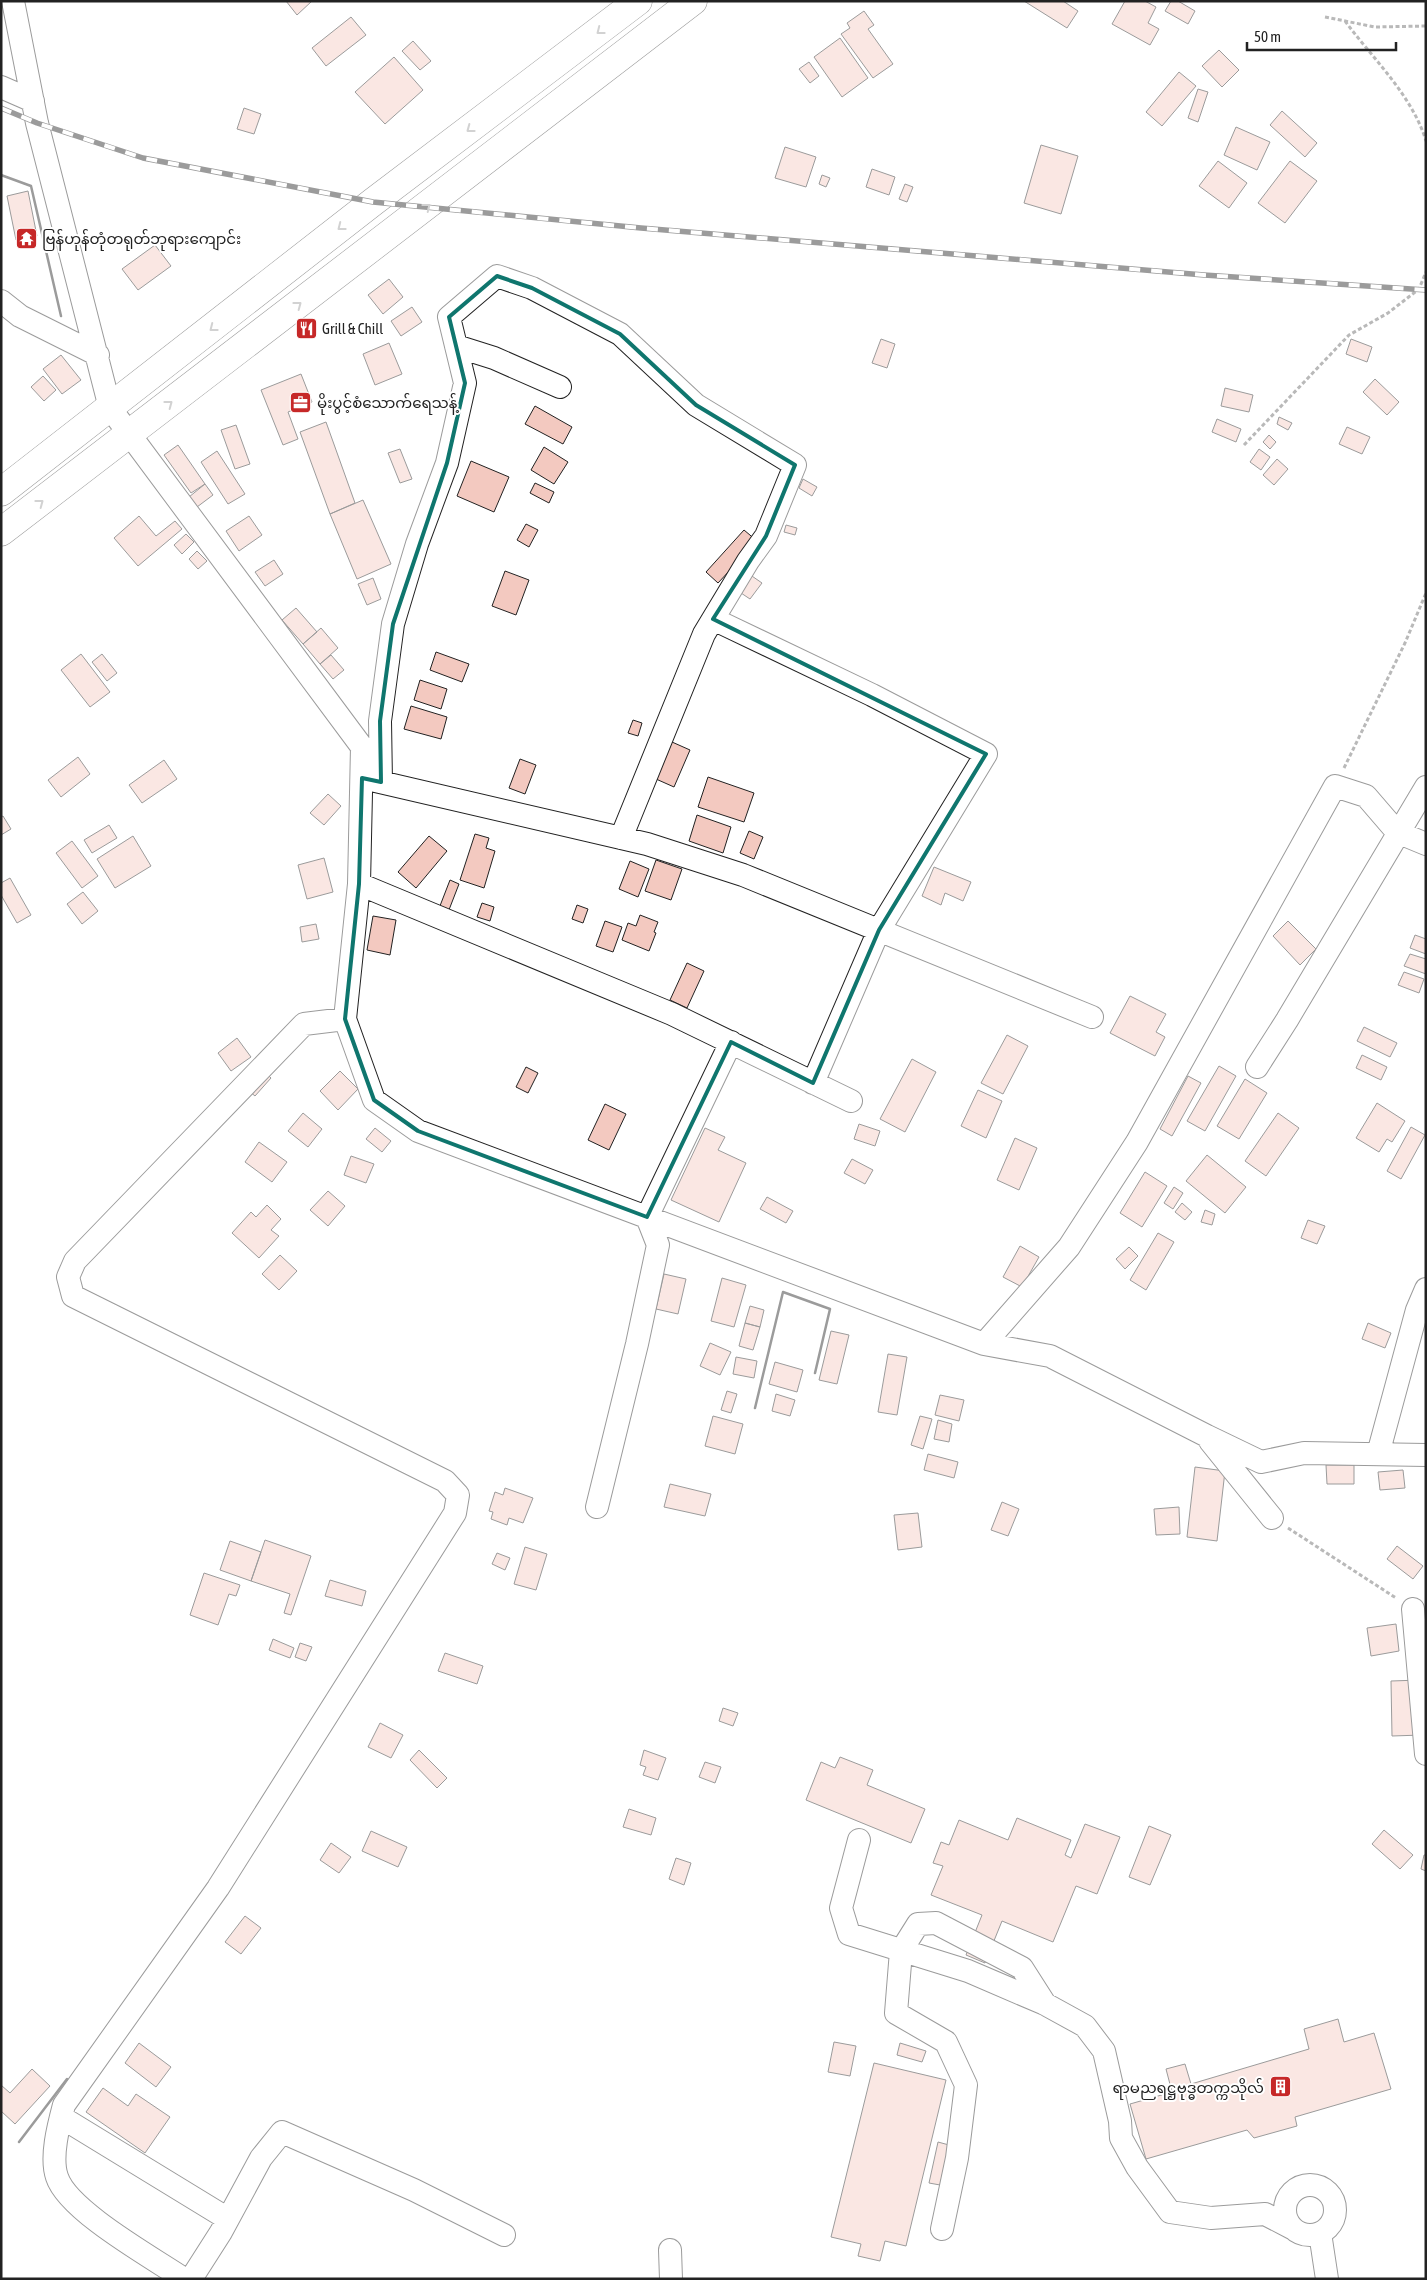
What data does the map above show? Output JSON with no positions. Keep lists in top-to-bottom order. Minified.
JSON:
{"places":{"temple":["ဗြန်ဟုန်တုံတရုတ်ဘုရားကျောင်း"],"restaurant":["Grill & Chill"],"office":["မိုးပွင့်စံသောက်ရေသန့်"],"building":["ရာမညရဋ္ဌဗုဒ္ဓတက္ကသိုလ်"]},"scale_bar":"50 m"}
